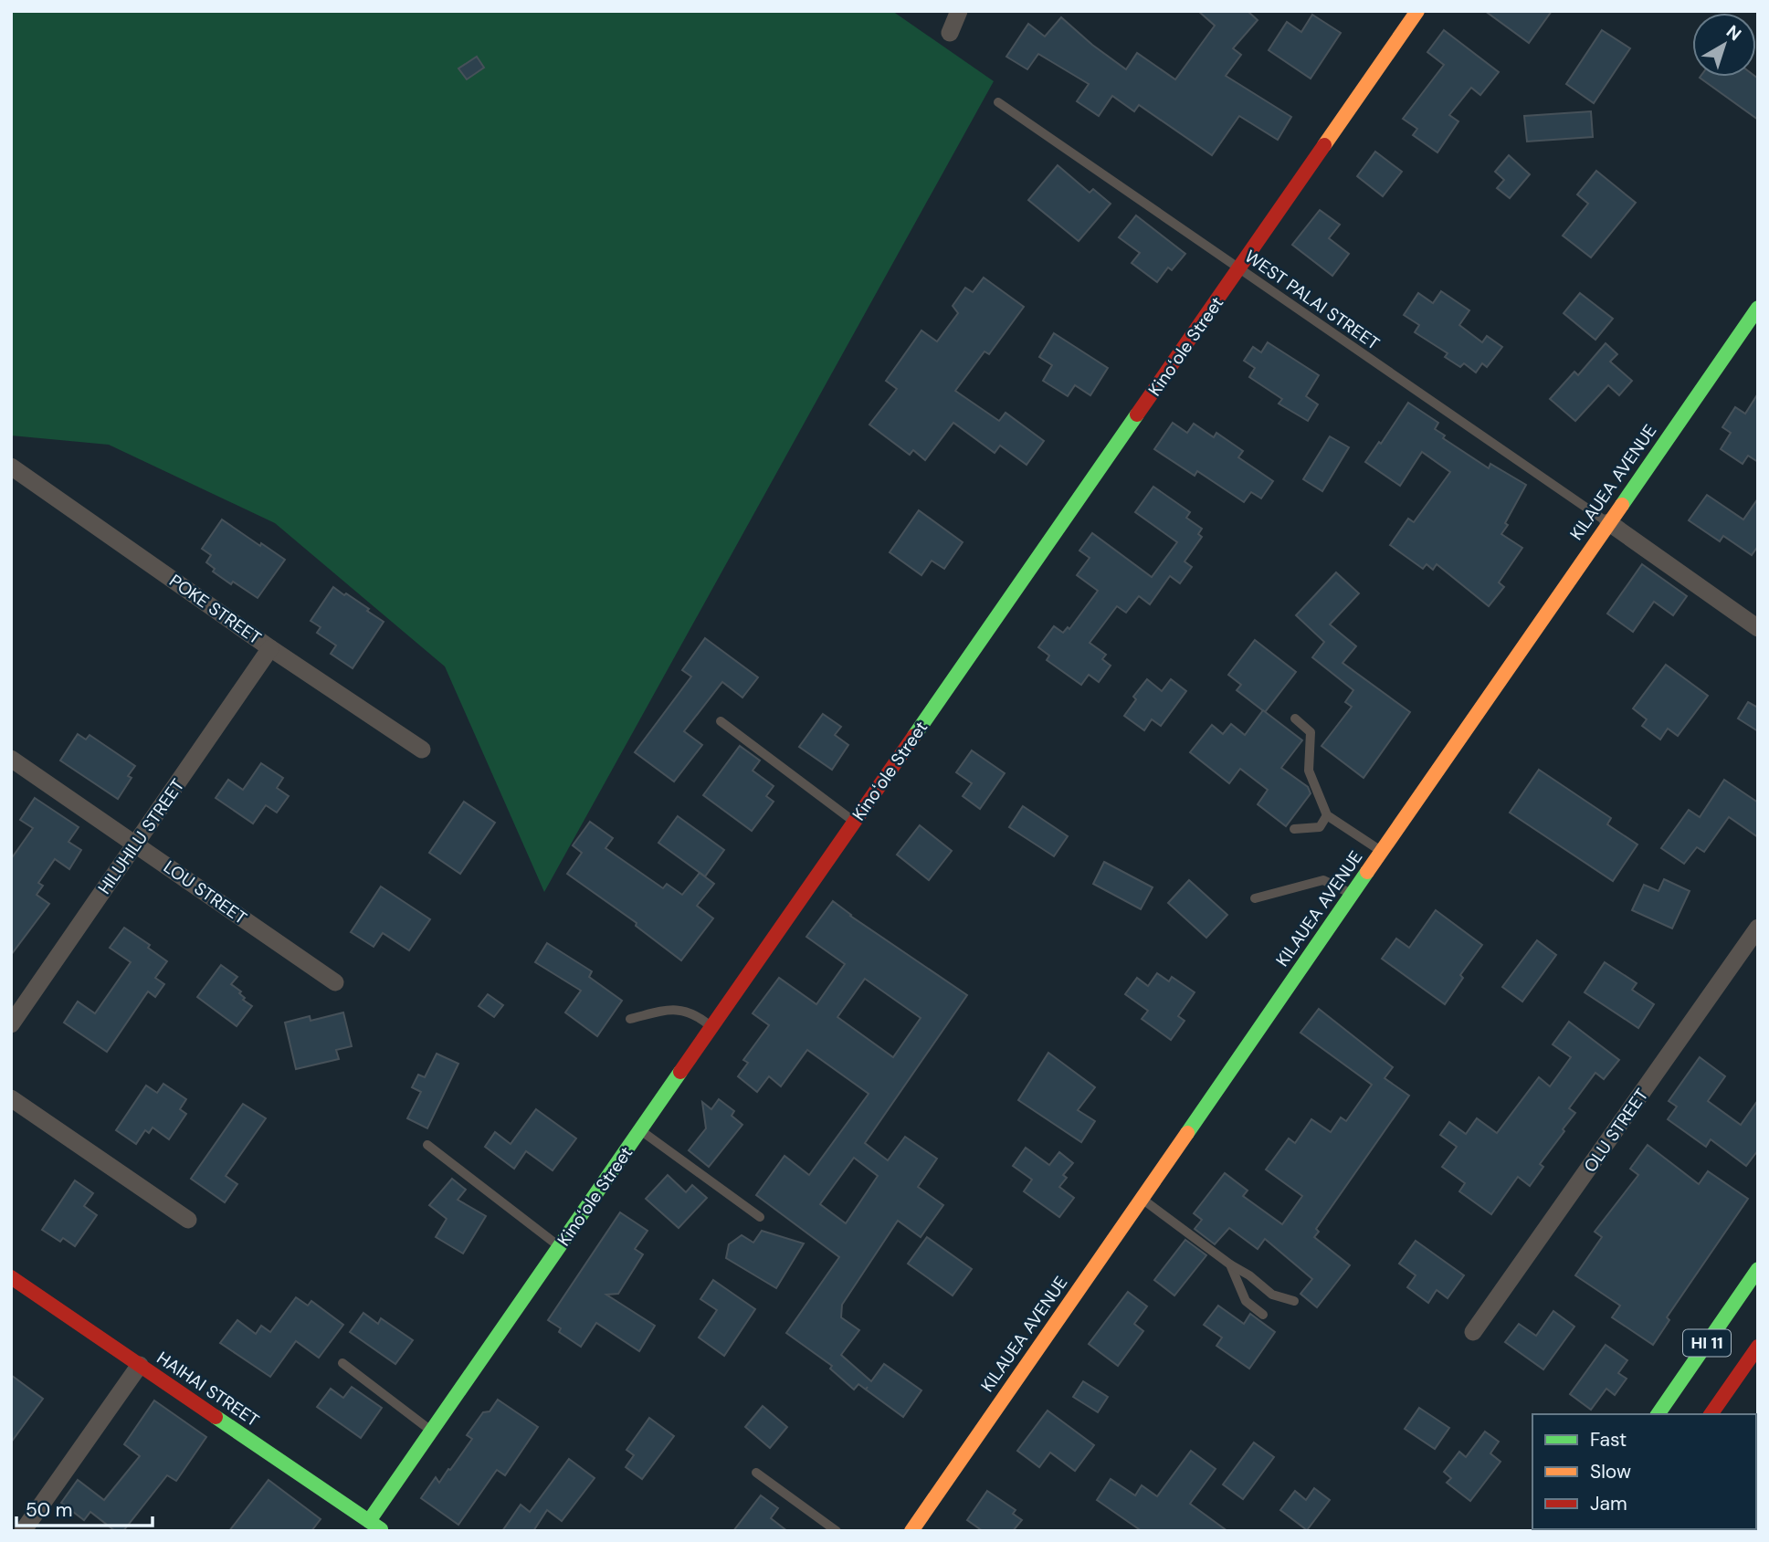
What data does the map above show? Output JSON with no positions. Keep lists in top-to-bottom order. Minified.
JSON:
{"streets":{"main road":["Kinoʻole Street","KILAUEA AVENUE","HI 11","HAIHAI STREET"],"street":["POKE STREET","HILUHILU STREET","LOU STREET","OLU STREET"],"lane":["WEST PALAI STREET"]},"crossings":[["WEST PALAI STREET","Kinoʻole Street"],["WEST PALAI STREET","KILAUEA AVENUE"],["Kinoʻole Street","HAIHAI STREET"],["POKE STREET","HILUHILU STREET"],["HILUHILU STREET","LOU STREET"]],"legend":["Fast","Slow","Jam"],"scale_bar":"50 m","north":"top right"}
